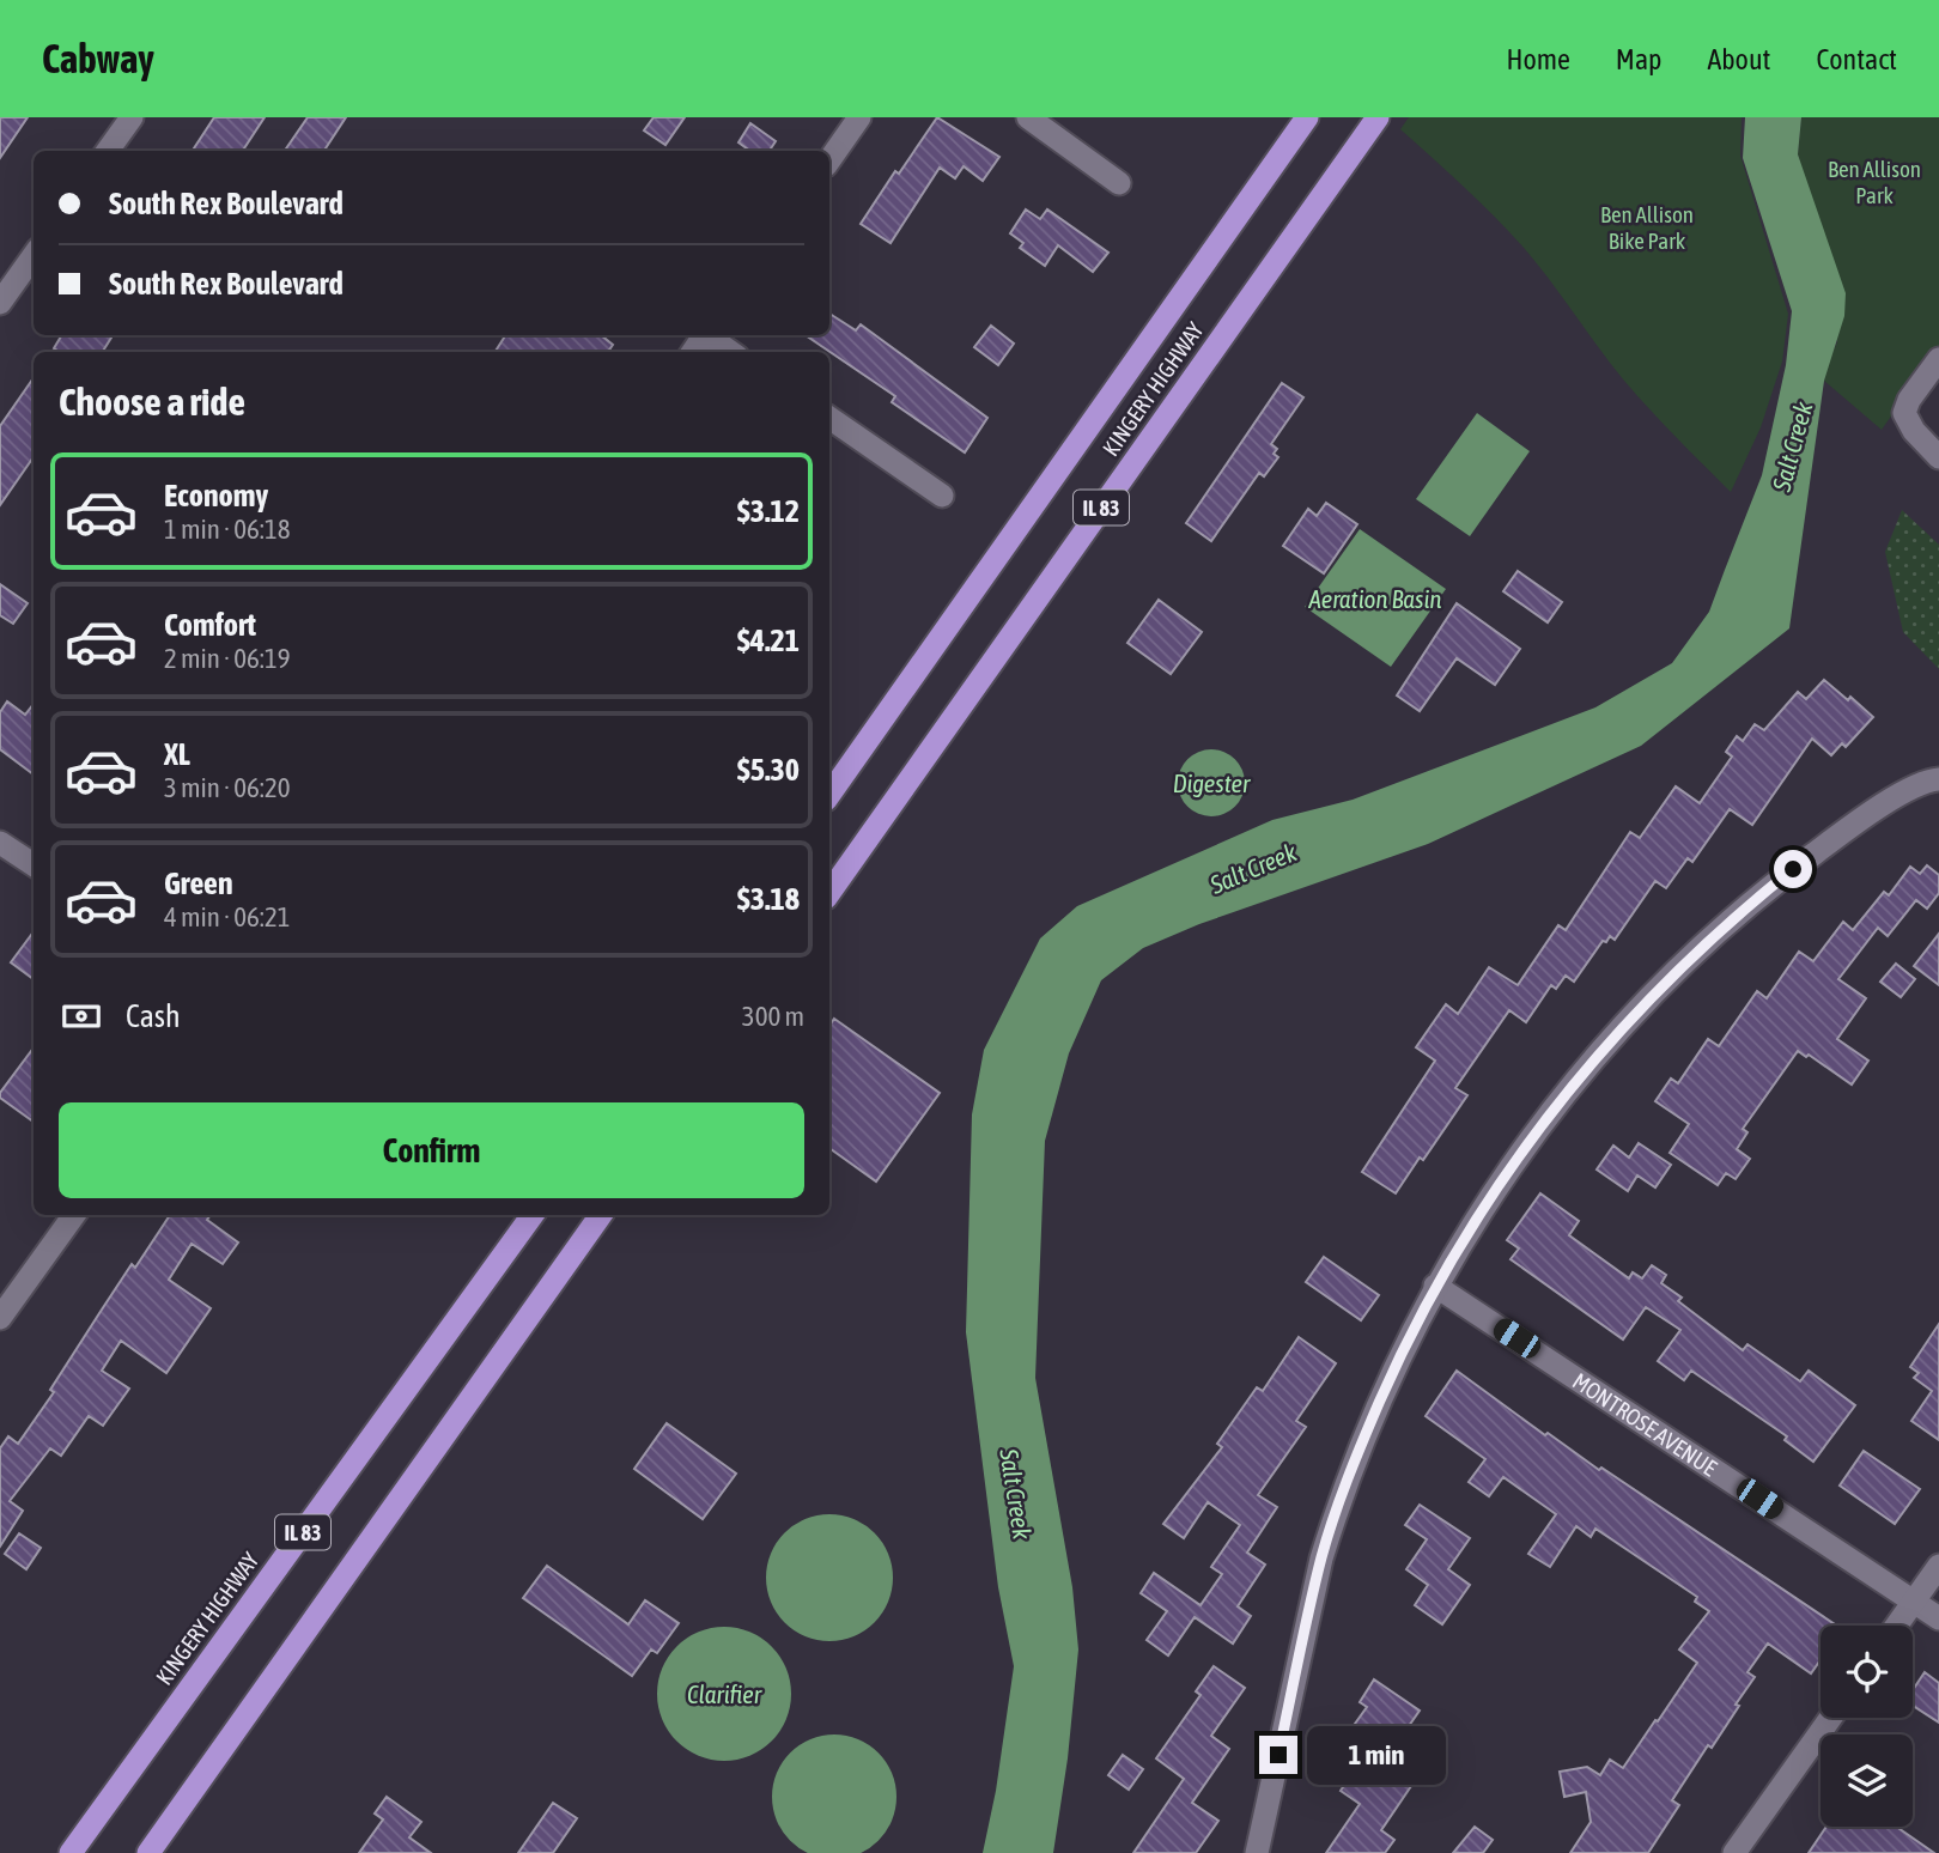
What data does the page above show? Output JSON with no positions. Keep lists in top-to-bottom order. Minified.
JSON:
{"streets":{"highway":["KINGERY HIGHWAY","IL 83"],"street":["MONTROSE AVENUE"]},"water":["Salt Creek","Aeration Basin","Digester","Clarifier"],"parks":["Ben Allison Park","Ben Allison Bike Park"],"page":{"header":"Cabway","nav":["Home","Map","About","Contact"],"banner":["South Rex Boulevard","South Rex Boulevard"],"heading":"Choose a ride","list":[{"name":"Economy","note":"1 min · 06:18","value":"$3.12"},{"name":"Comfort","note":"2 min · 06:19","value":"$4.21"},{"name":"XL","note":"3 min · 06:20","value":"$5.30"},{"name":"Green","note":"4 min · 06:21","value":"$3.18"}],"pay":["Cash","300 m"],"buttons":"Confirm","bubble":"1 min"}}
